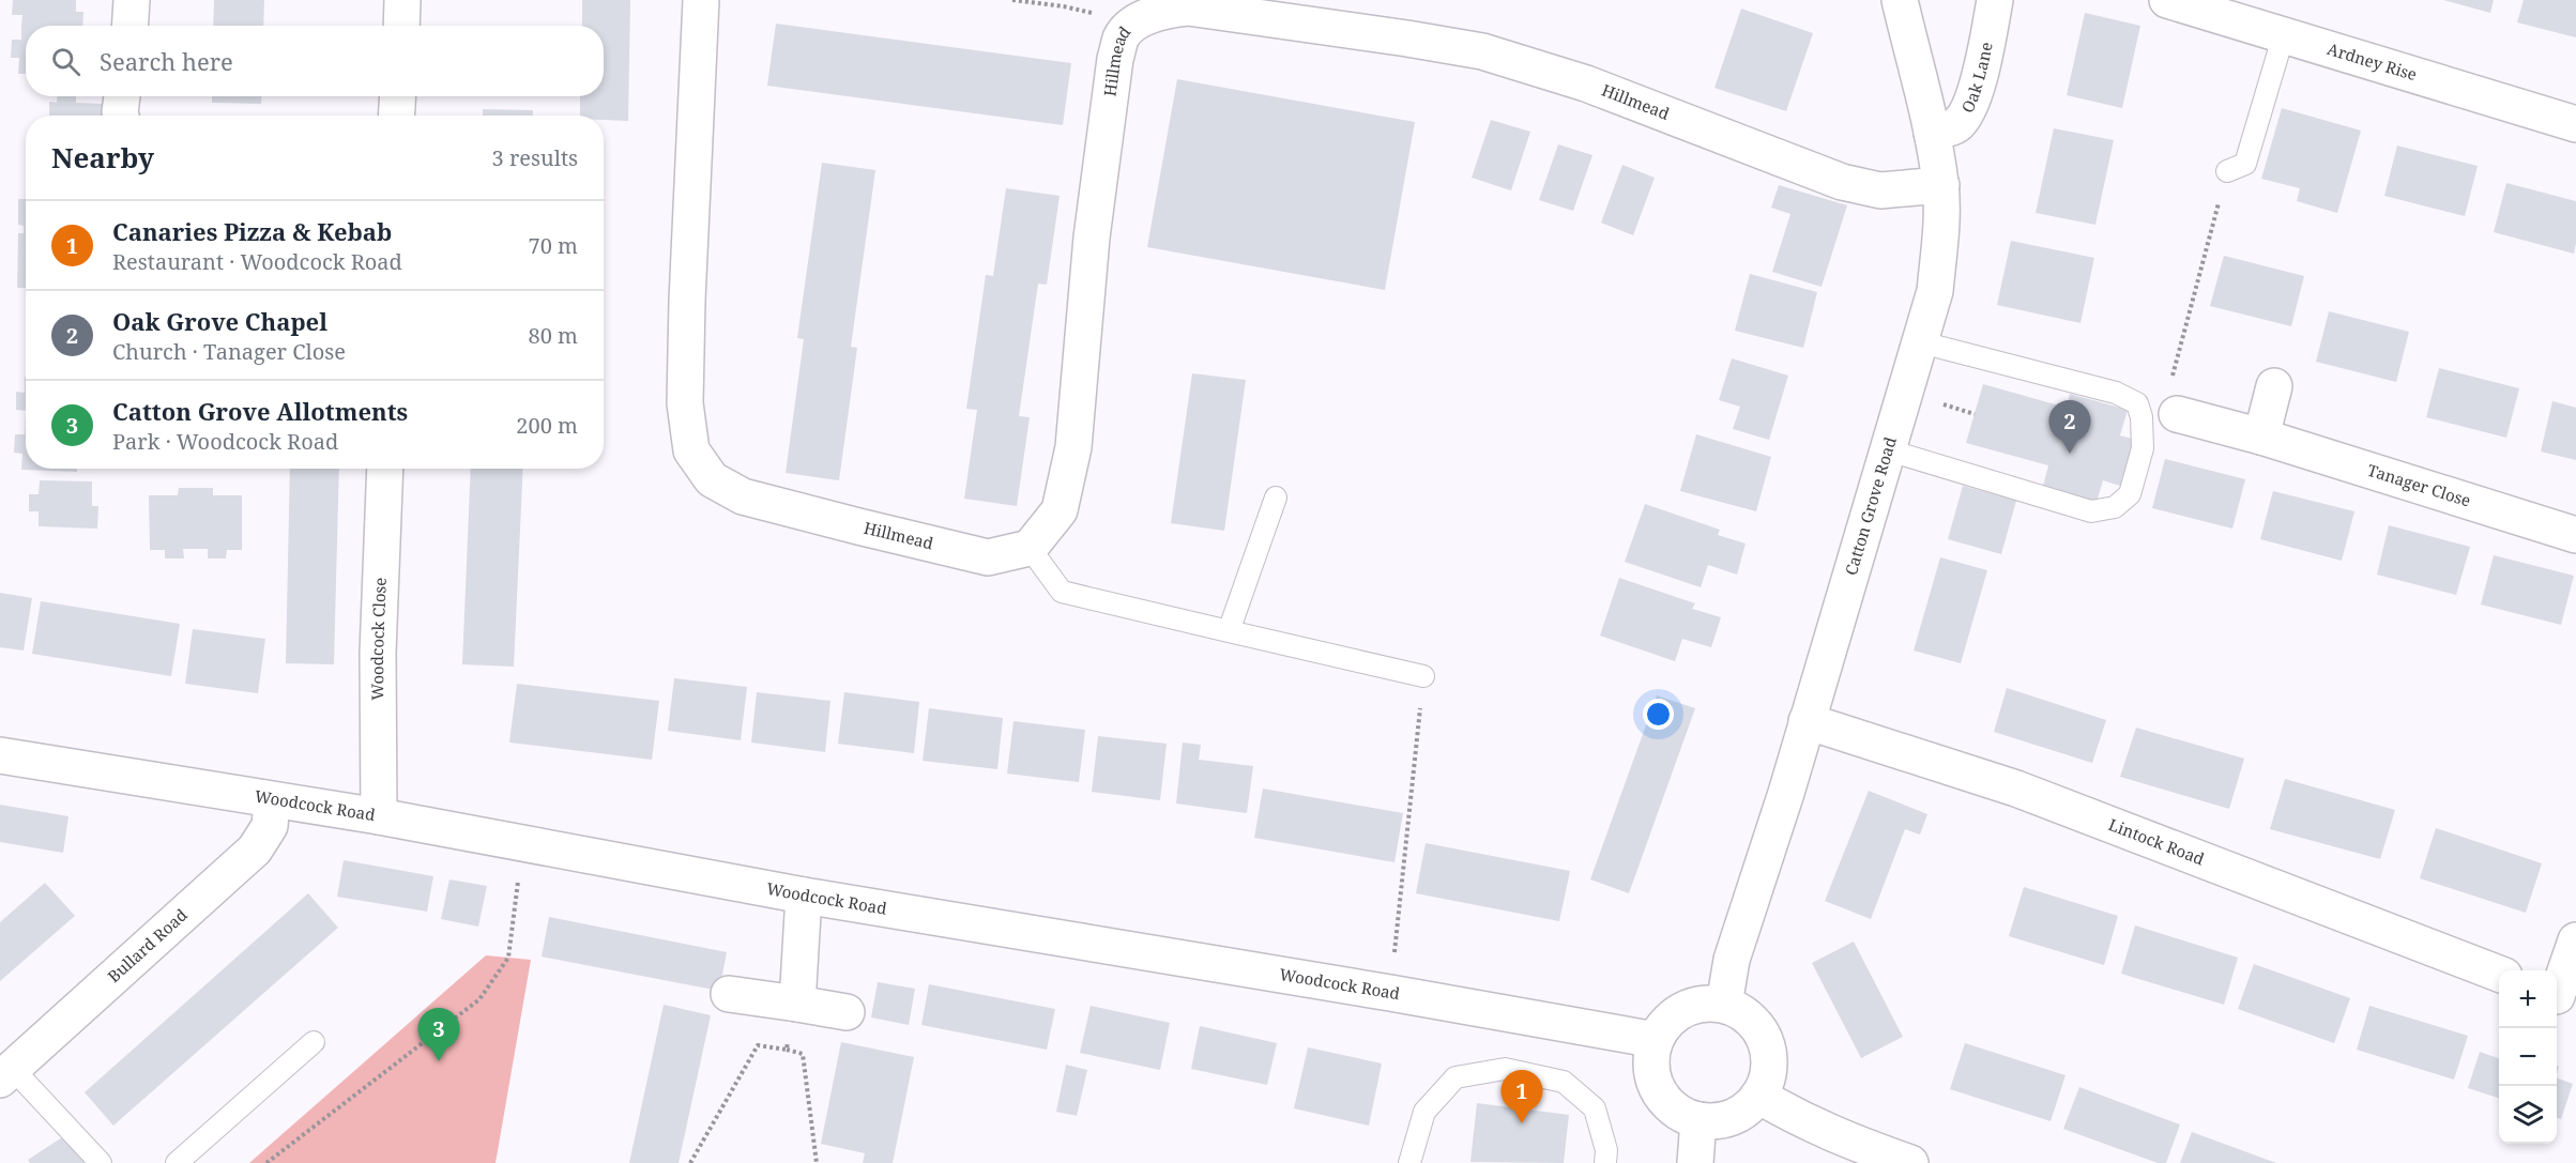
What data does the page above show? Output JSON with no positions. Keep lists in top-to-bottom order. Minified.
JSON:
{"streets":{"street":["Ardney Rise","Hillmead","Oak Lane","Tanager Close","Catton Grove Road","Woodcock Close","Woodcock Road","Lintock Road","Bullard Road"]},"crossings":[["Hillmead","Catton Grove Road"],["Oak Lane","Catton Grove Road"],["Catton Grove Road","Woodcock Road"],["Catton Grove Road","Lintock Road"],["Woodcock Close","Woodcock Road"],["Woodcock Road","Bullard Road"]],"page":{"search":"Search here","heading":["Nearby","3 results"],"list":[{"mark":"1","name":"Canaries Pizza & Kebab","note":"Restaurant · Woodcock Road","value":"70 m"},{"mark":"2","name":"Oak Grove Chapel","note":"Church · Tanager Close","value":"80 m"},{"mark":"3","name":"Catton Grove Allotments","note":"Park · Woodcock Road","value":"200 m"}],"pins":["2","3","1"],"map_buttons":["+","−"]}}
